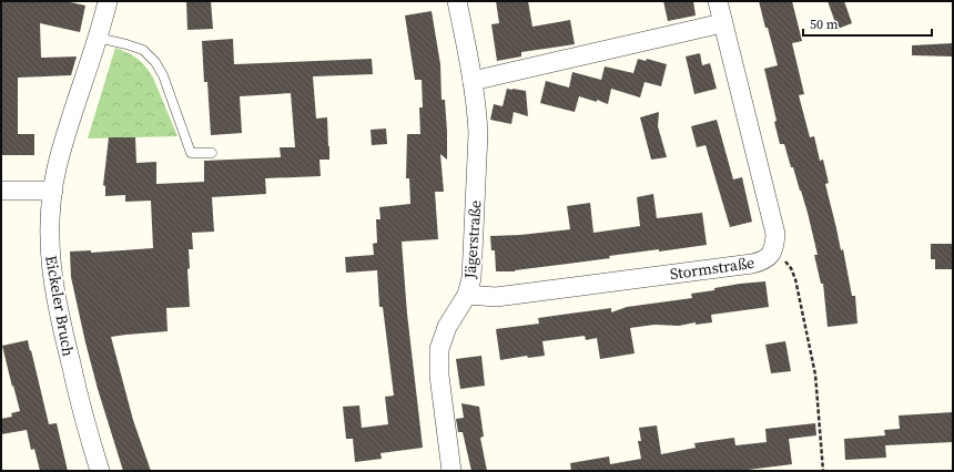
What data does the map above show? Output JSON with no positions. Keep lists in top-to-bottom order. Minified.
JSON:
{"streets":{"street":["Jägerstraße","Stormstraße","Eickeler Bruch"]},"crossings":[["Jägerstraße","Stormstraße"]],"scale_bar":"50 m"}
